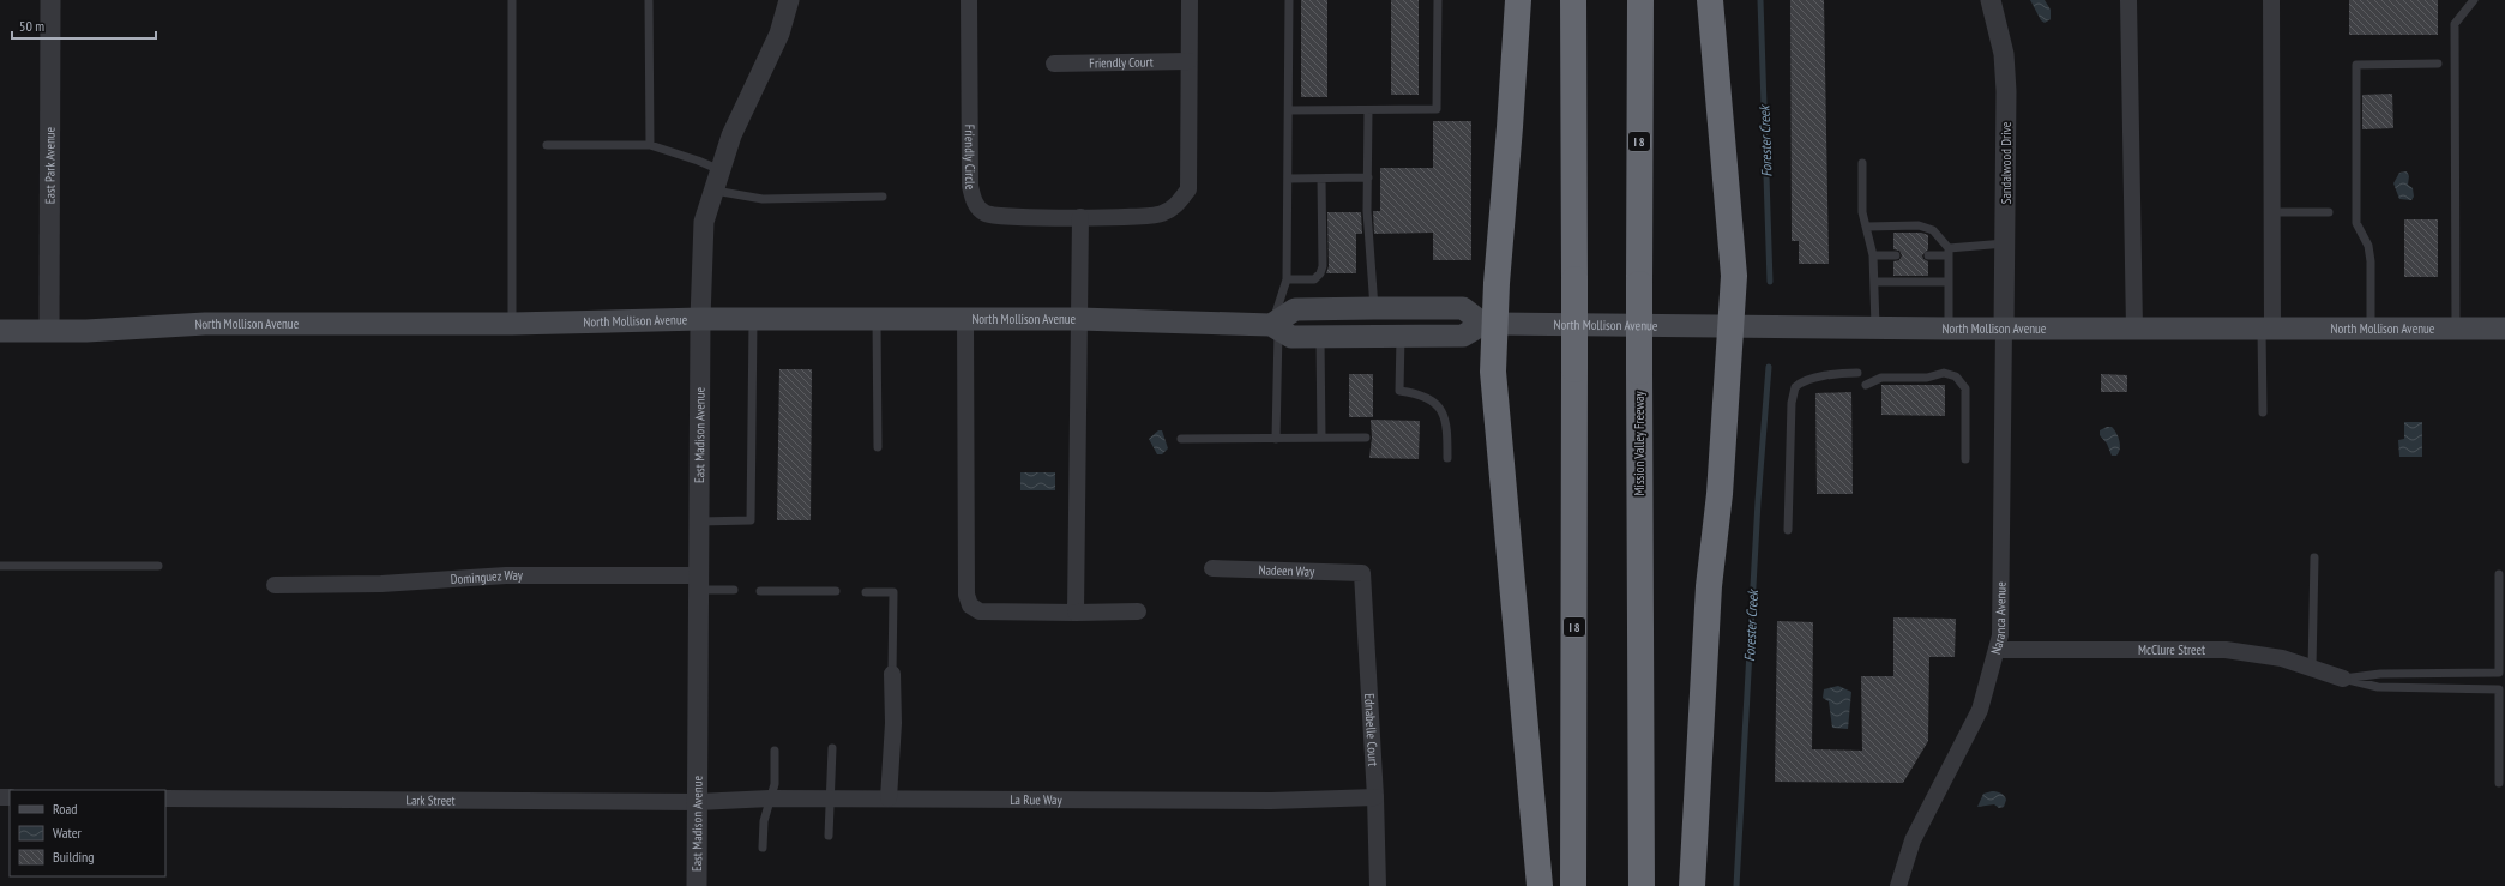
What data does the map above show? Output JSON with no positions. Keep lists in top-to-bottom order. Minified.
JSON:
{"streets":{"highway":["I 8","Mission Valley Freeway"],"main road":["North Mollison Avenue"],"street":["Friendly Court","Friendly Circle","Sandalwood Drive","East Park Avenue","East Madison Avenue","Nadeen Way","Dominguez Way","Naranca Avenue","McClure Street","Ednabelle Court","Lark Street","La Rue Way"]},"crossings":[["Friendly Court","Friendly Circle"],["Sandalwood Drive","North Mollison Avenue"],["Sandalwood Drive","Naranca Avenue"],["East Park Avenue","North Mollison Avenue"],["North Mollison Avenue","East Madison Avenue"],["North Mollison Avenue","Naranca Avenue"],["East Madison Avenue","Dominguez Way"],["East Madison Avenue","Lark Street"],["East Madison Avenue","La Rue Way"],["Nadeen Way","Ednabelle Court"],["Naranca Avenue","McClure Street"],["Ednabelle Court","La Rue Way"],["Lark Street","La Rue Way"]],"water":["Forester Creek"],"legend":["Road","Water","Building"],"scale_bar":"50 m"}
